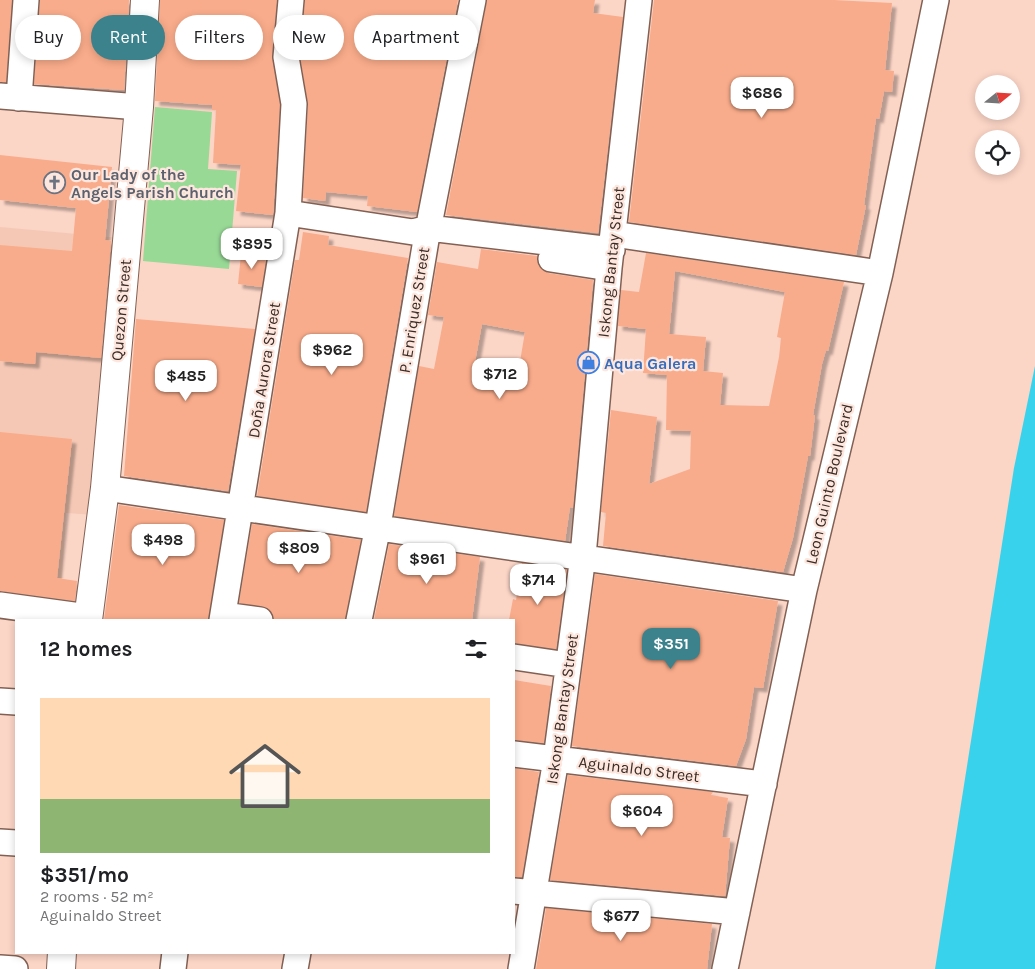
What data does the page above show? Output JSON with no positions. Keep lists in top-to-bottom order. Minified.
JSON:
{"streets":{"main road":["Quezon Street"],"street":["Iskong Bantay Street","P. Enriquez Street","Doña Aurora Street","Leon Guinto Boulevard","Aguinaldo Street"]},"crossings":[["Iskong Bantay Street","Aguinaldo Street"],["Leon Guinto Boulevard","Aguinaldo Street"]],"places":{"church":["Our Lady of the Angels Parish Church"],"shop":["Aqua Galera"]},"north":"right","page":{"chip":["Buy","Rent","Filters","New","Apartment"],"price":["$686","$895","$962","$712","$485","$498","$809","$961","$714","$351","$604","$677"],"heading":"12 homes","list":[{"name":"$351/mo","note":"2 rooms · 52 m² · Aguinaldo Street"}]}}
